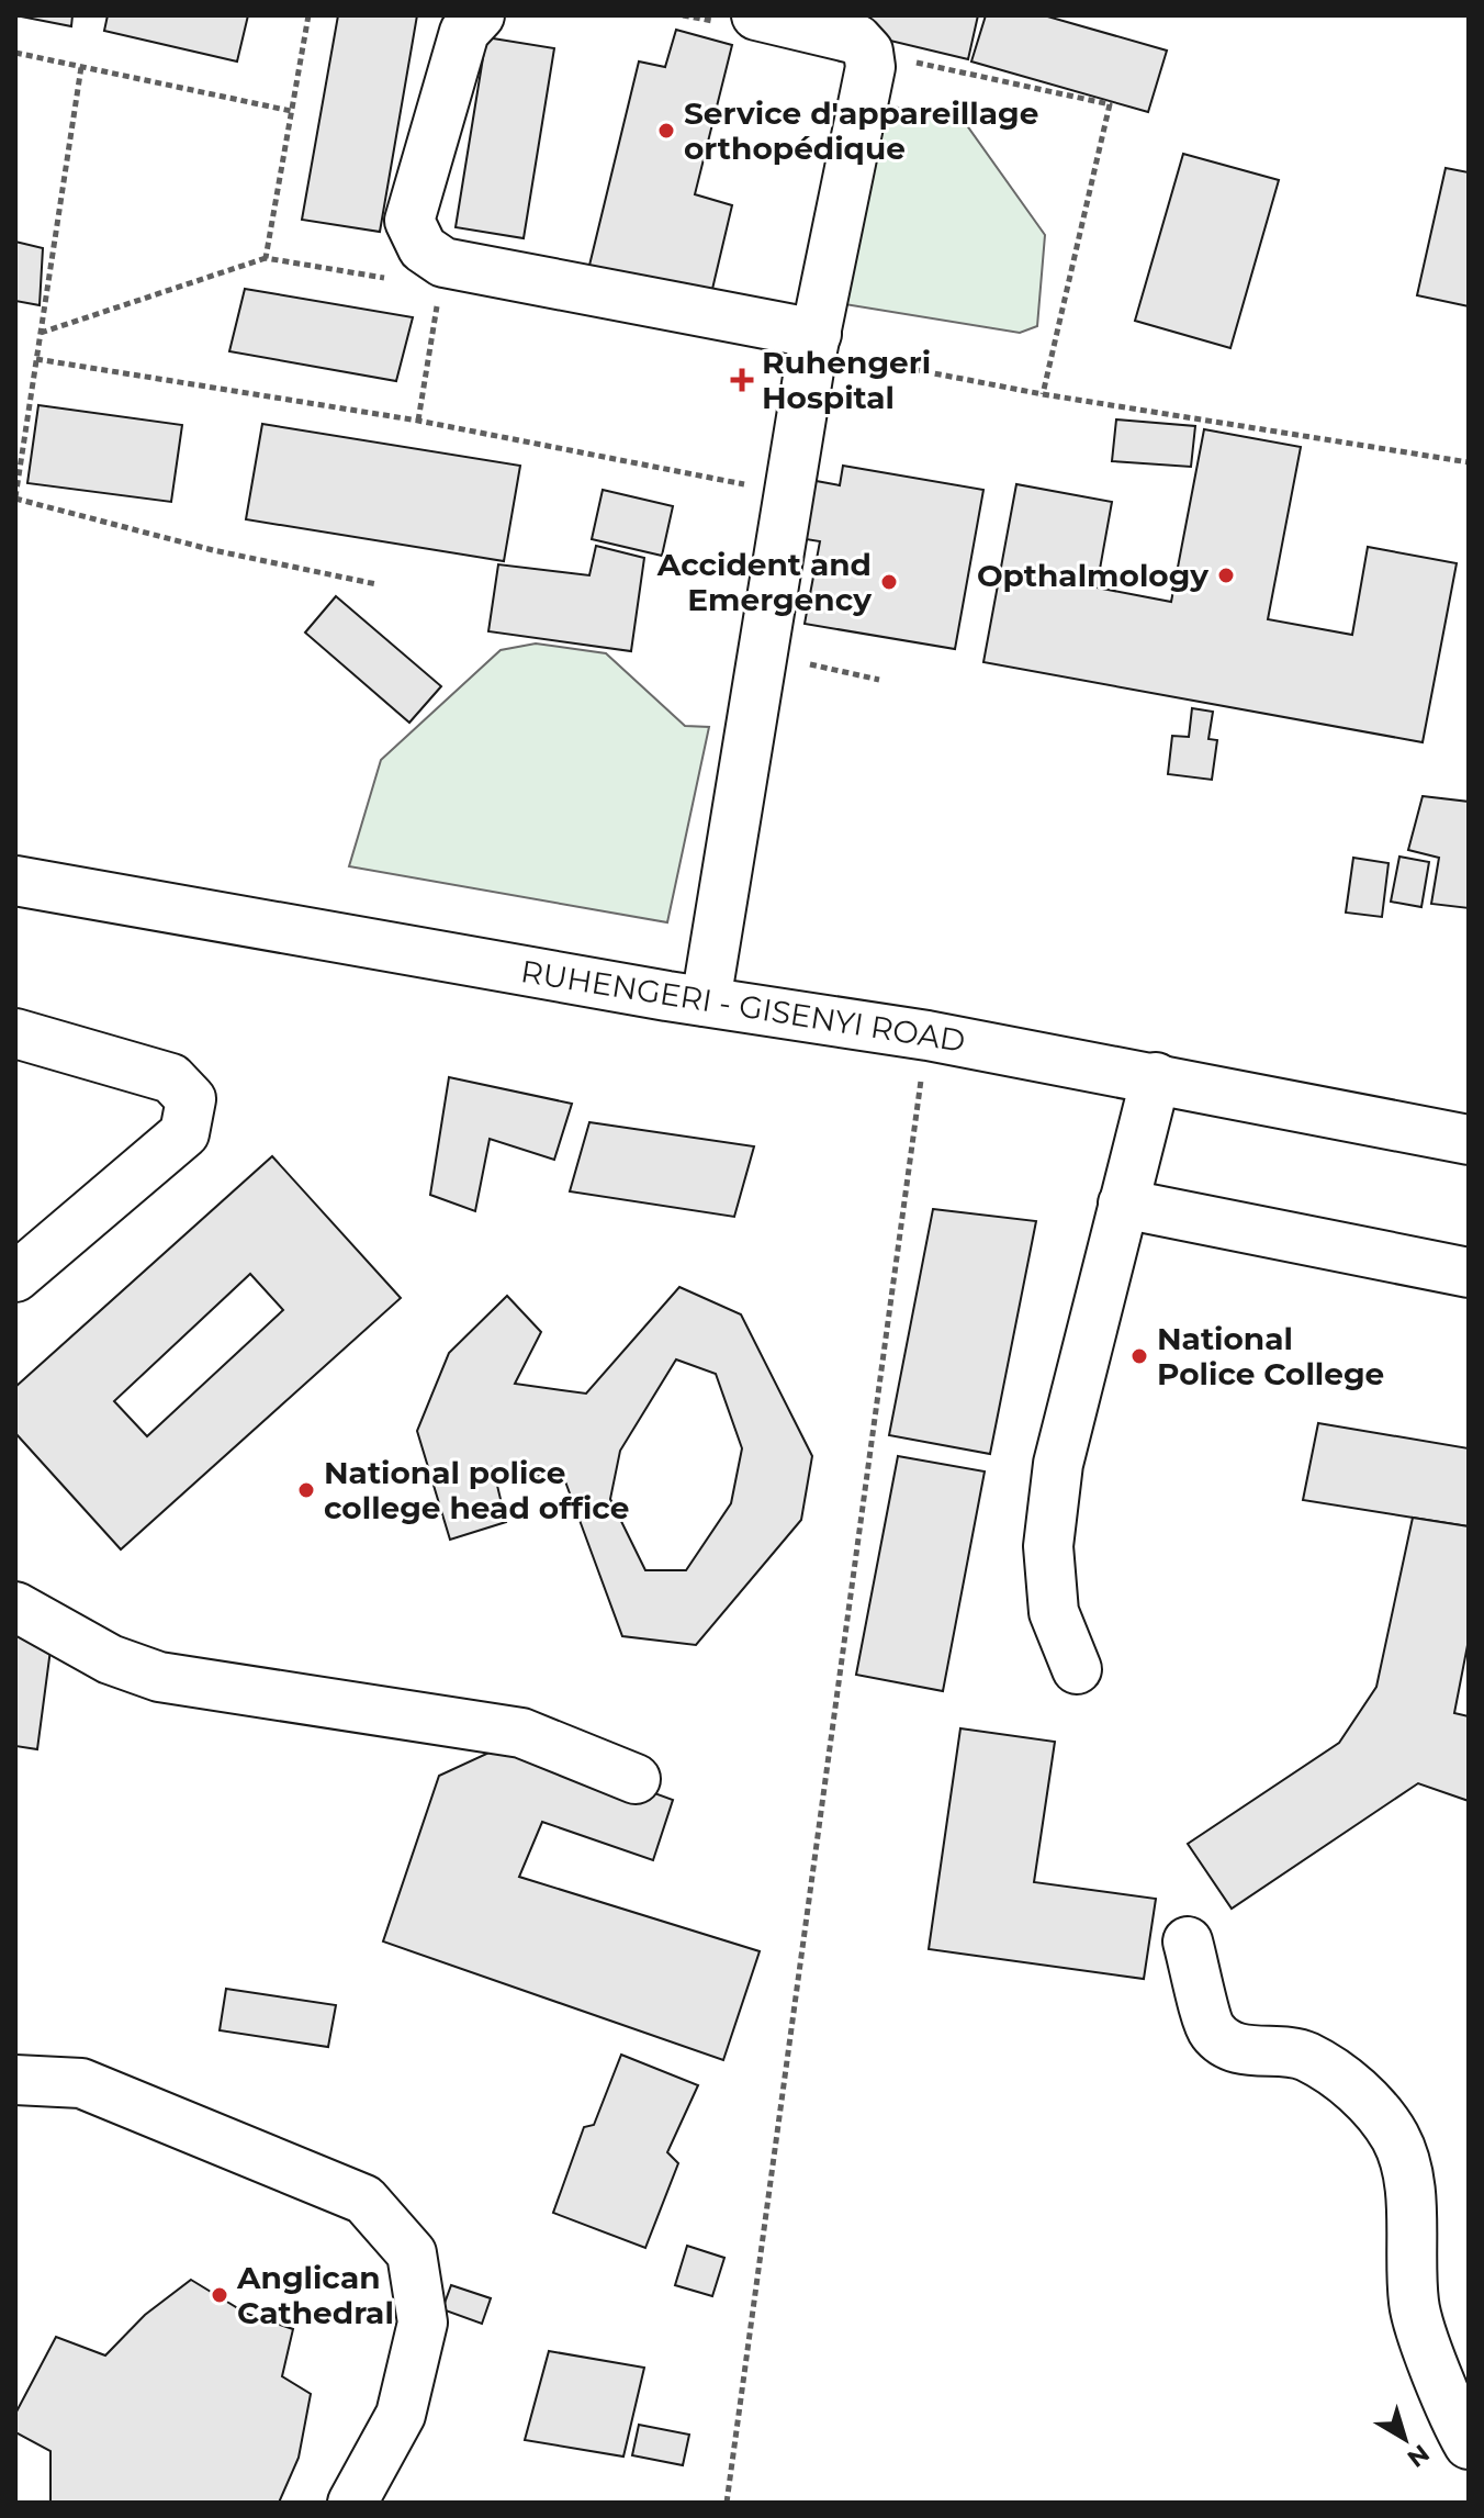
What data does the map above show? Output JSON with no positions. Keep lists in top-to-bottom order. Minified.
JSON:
{"streets":{"main road":["RUHENGERI - GISENYI ROAD"]},"places":{"other":["Service d'appareillage orthopédique","Opthalmology","Accident and Emergency","National Police College","National police college head office","Anglican Cathedral"],"health":["Ruhengeri Hospital"]},"north":"bottom right"}
